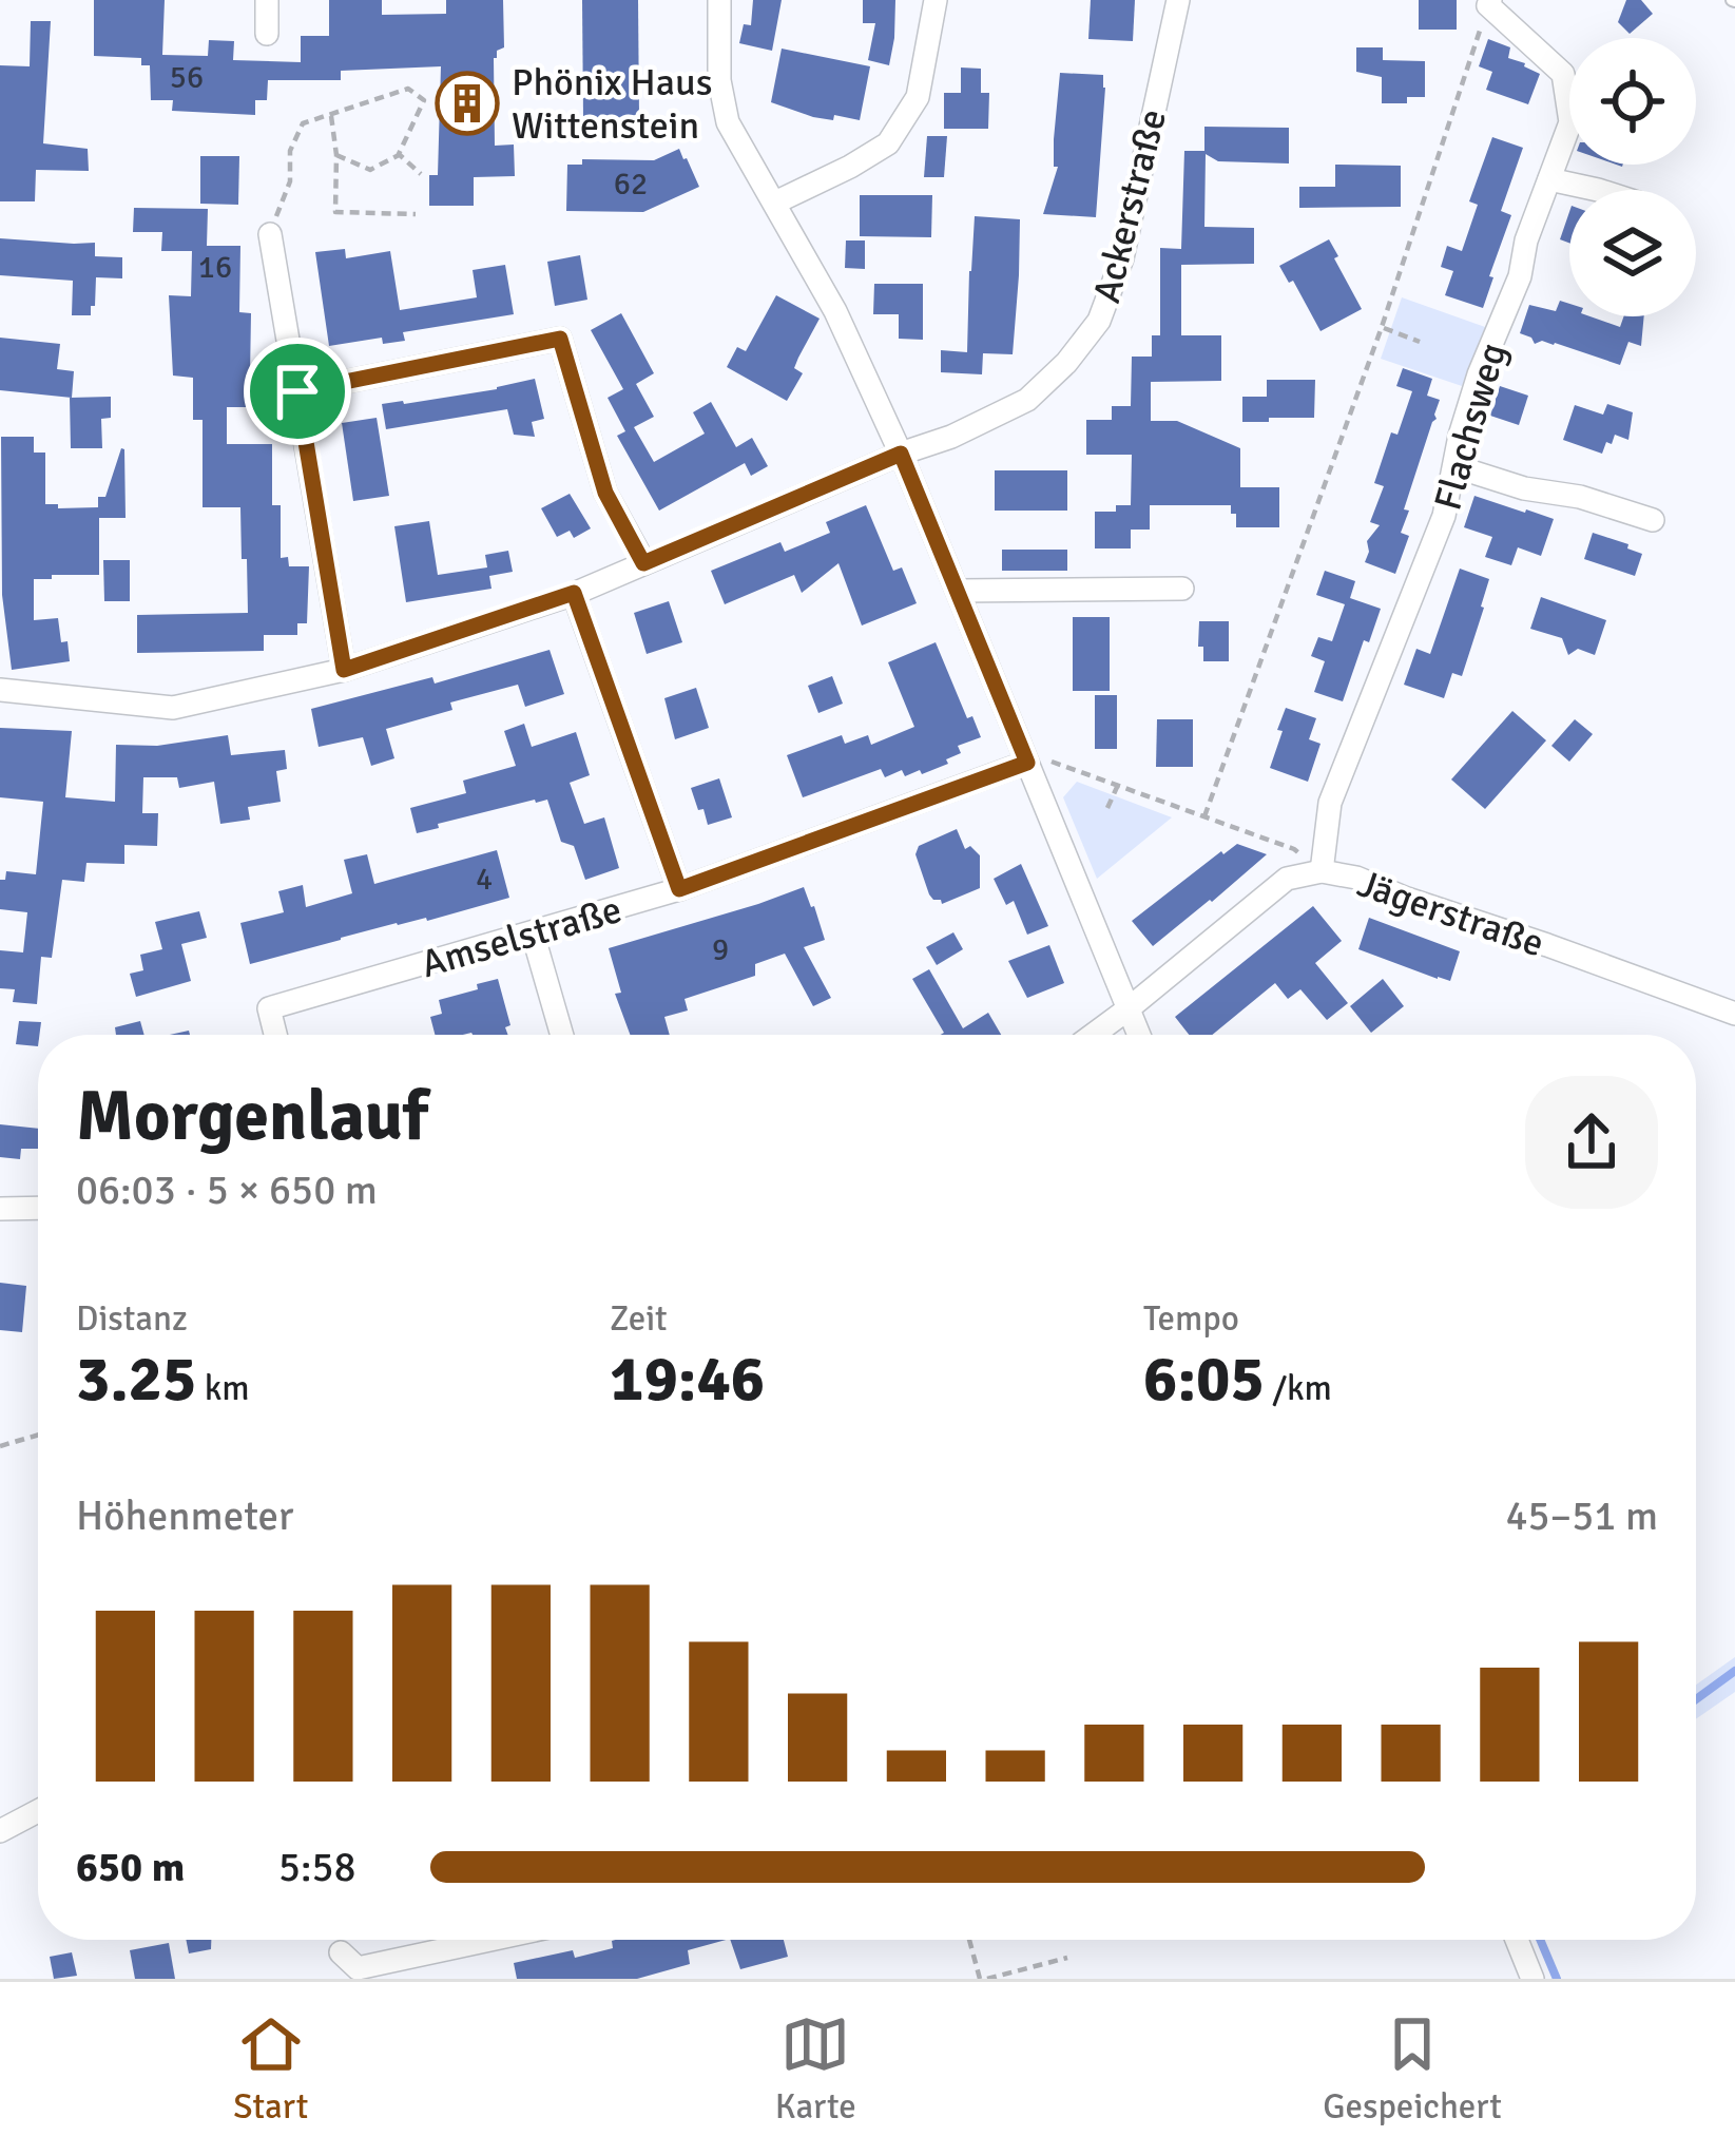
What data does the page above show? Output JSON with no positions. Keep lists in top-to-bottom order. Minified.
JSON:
{"streets":{"street":["Ackerstraße","Flachsweg","Jägerstraße","Amselstraße"]},"crossings":[["Flachsweg","Jägerstraße"]],"places":{"building":["Phönix Haus Wittenstein"]},"house_numbers":["56","62","16","4","9"],"page":{"heading":["Morgenlauf","06:03 · 5 × 650 m"],"stats":[["Distanz","3.25 km"],["Zeit","19:46"],["Tempo","6:05 /km"]],"chart":["Höhenmeter","45–51 m"],"list":[{"name":"650 m","note":"5:58"}],"tabs":["Start","Karte","Gespeichert"]}}
